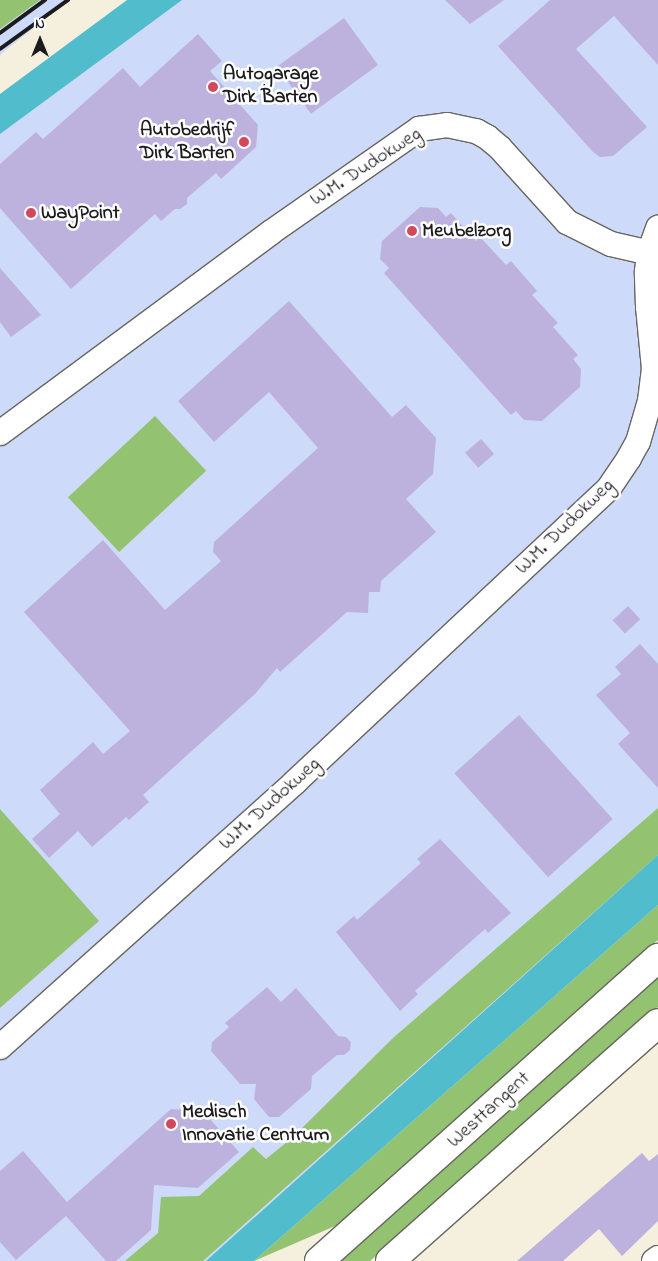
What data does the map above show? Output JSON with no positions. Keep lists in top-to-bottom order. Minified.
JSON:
{"streets":{"main road":["Westtangent"],"street":["W.M. Dudokweg"]},"places":["Autogarage Dirk Barten","Autobedrijf Dirk Barten","WayPoint","Meubelzorg","Medisch Innovatie Centrum"],"north":"top"}
